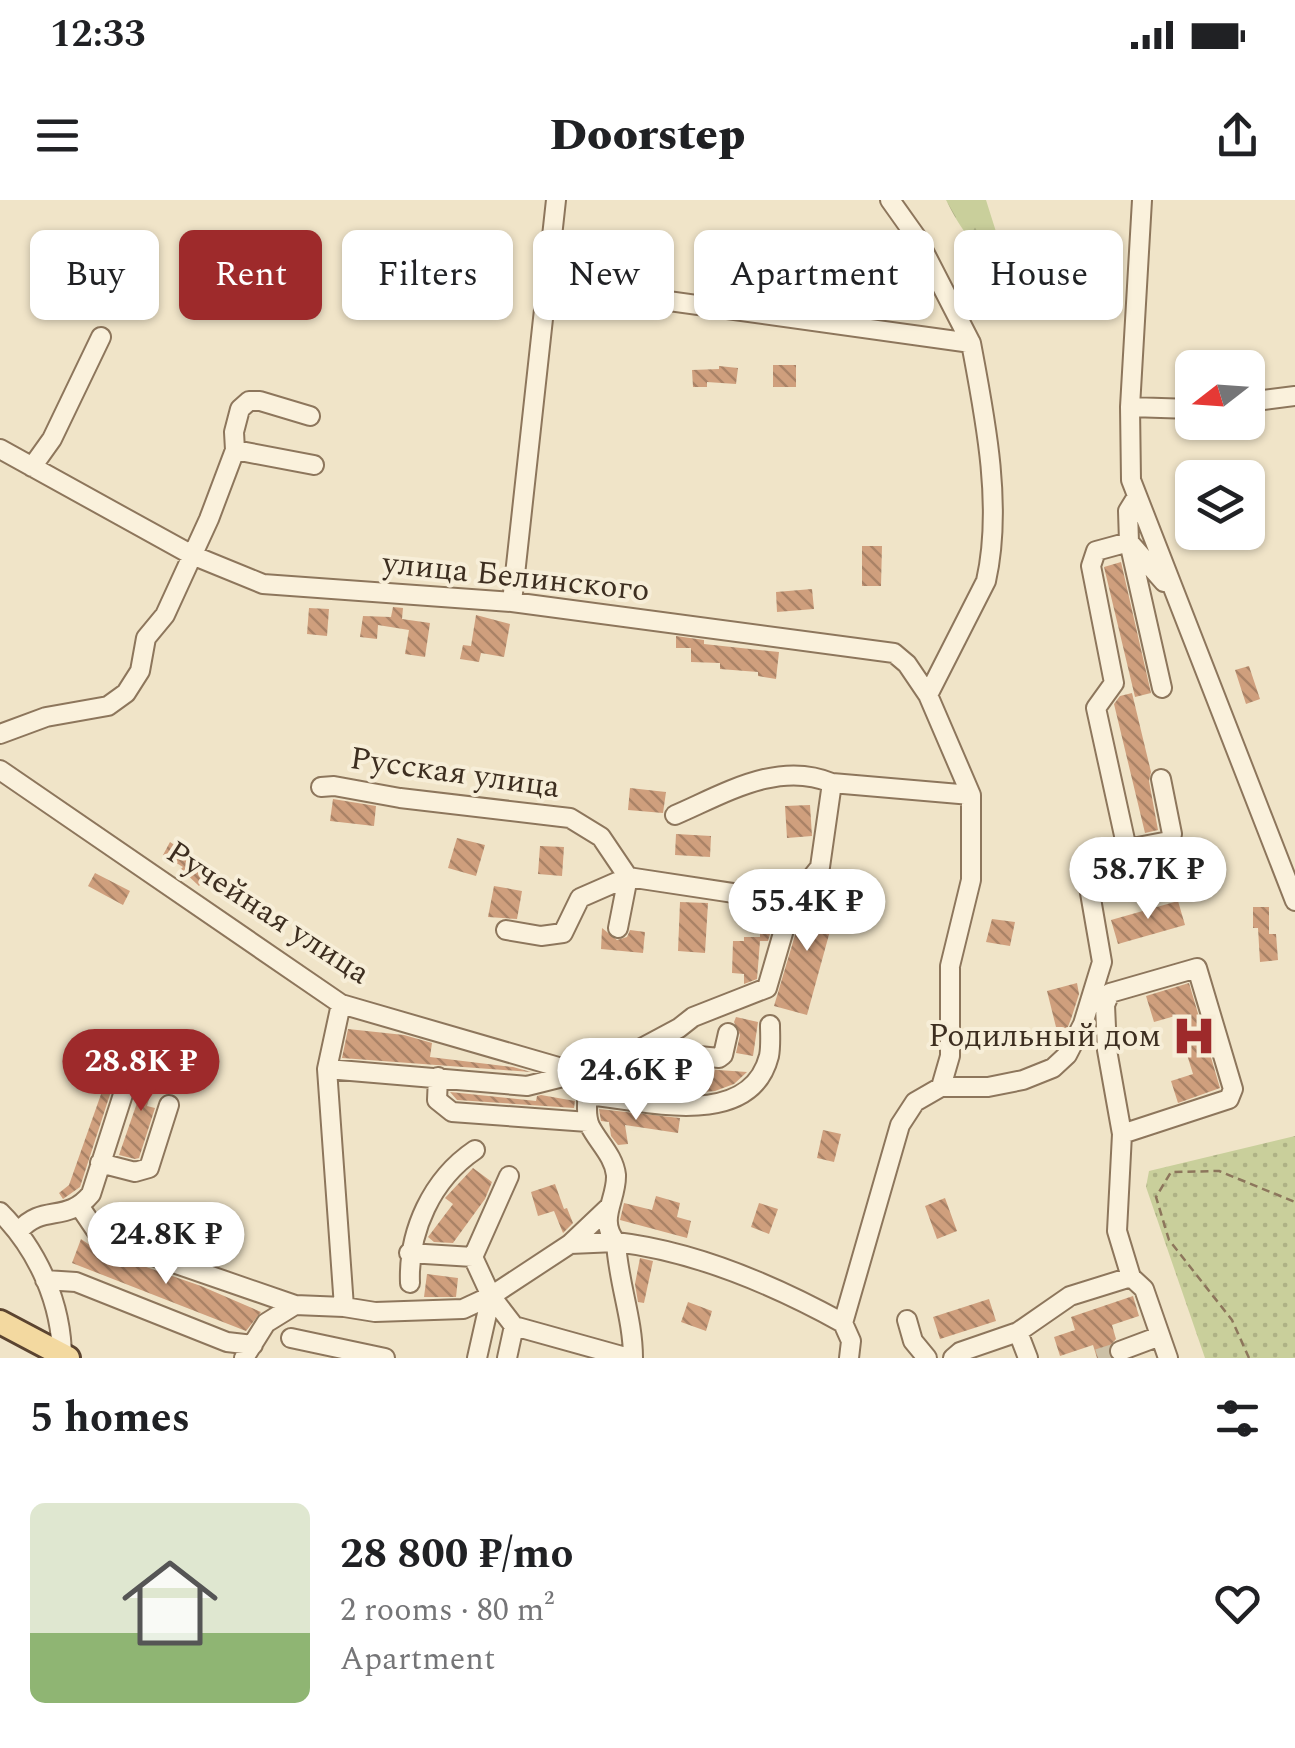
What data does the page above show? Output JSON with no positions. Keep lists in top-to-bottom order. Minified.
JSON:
{"streets":{"street":["улица Белинского","Русская улица","Ручейная улица"]},"places":{"hospital":["Родильный дом"]},"north":"left","page":{"status":"12:33","header":"Doorstep","chip":["Buy","Rent","Filters","New","Apartment","House"],"price":["58.7K ₽","55.4K ₽","28.8K ₽","24.6K ₽","24.8K ₽"],"heading":"5 homes","list":[{"name":"28 800 ₽/mo","note":"2 rooms · 80 m² · Apartment"}]}}
